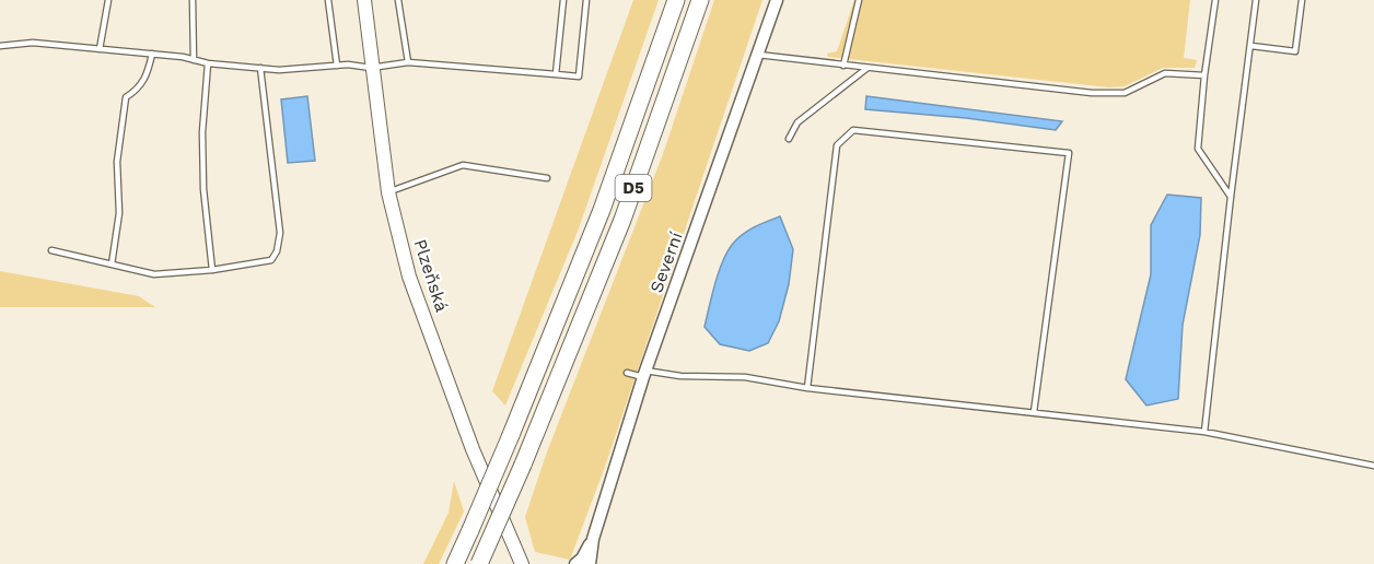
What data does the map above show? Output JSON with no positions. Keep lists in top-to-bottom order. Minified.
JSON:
{"streets":{"highway":["D5"],"main road":["Plzeňská"],"street":["Severní"]}}
